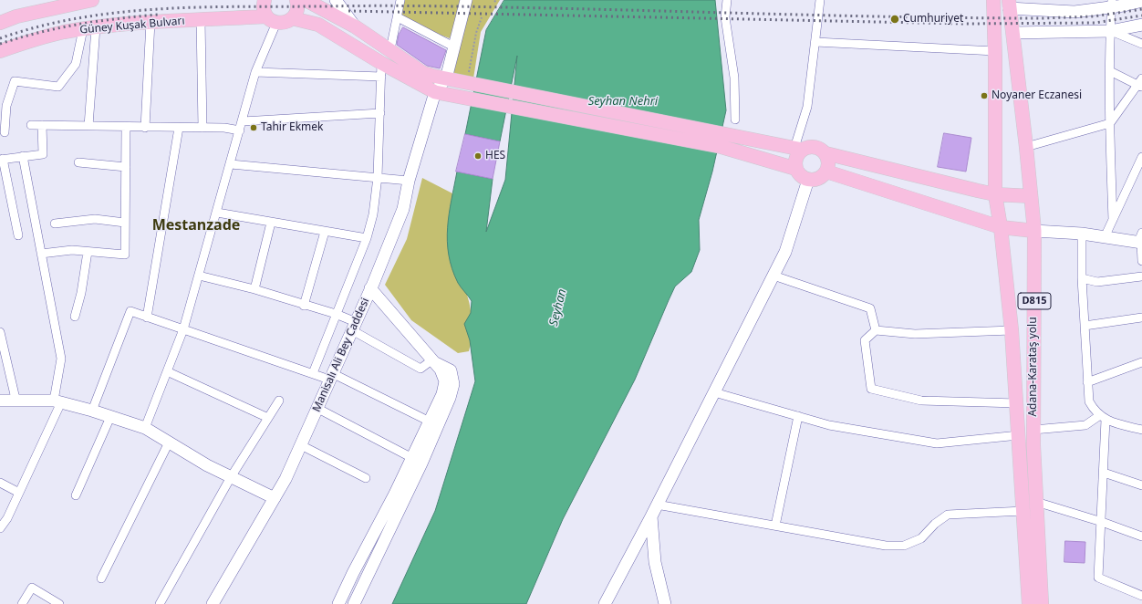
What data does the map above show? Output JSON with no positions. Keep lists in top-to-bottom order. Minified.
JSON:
{"streets":{"main road":["Güney Kuşak Bulvarı","D815","Manisalı Ali Bey Caddesi","Adana-Karataş yolu"]},"districts":["Mestanzade"],"water":["Seyhan Nehri","Seyhan"],"places":["Cumhuriyet","Noyaner Eczanesi","Tahir Ekmek","HES"]}
